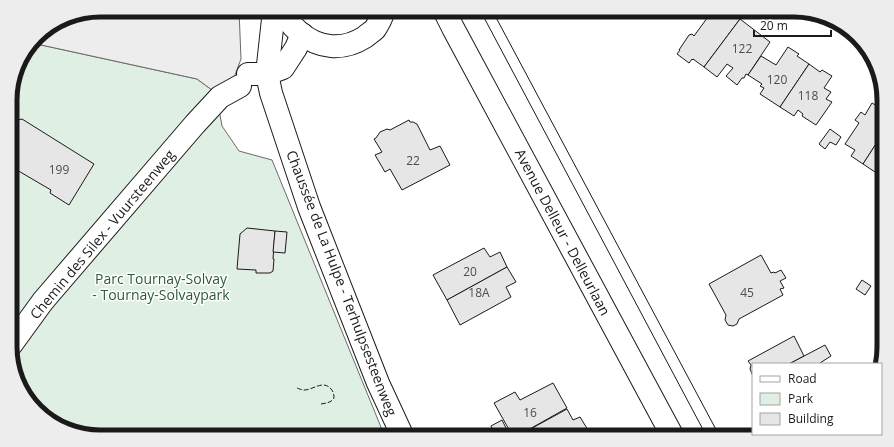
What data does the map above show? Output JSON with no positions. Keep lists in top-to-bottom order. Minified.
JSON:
{"streets":{"street":["Avenue Delleur - Delleurlaan","Chemin des Silex - Vuursteenweg","Chaussée de La Hulpe - Terhulpsesteenweg"]},"crossings":[["Chemin des Silex - Vuursteenweg","Chaussée de La Hulpe - Terhulpsesteenweg"]],"parks":["Parc Tournay-Solvay - Tournay-Solvaypark"],"house_numbers":["122","120","118","22","199","20","18A","45","16"],"legend":["Road","Park","Building"],"scale_bar":"20 m"}
